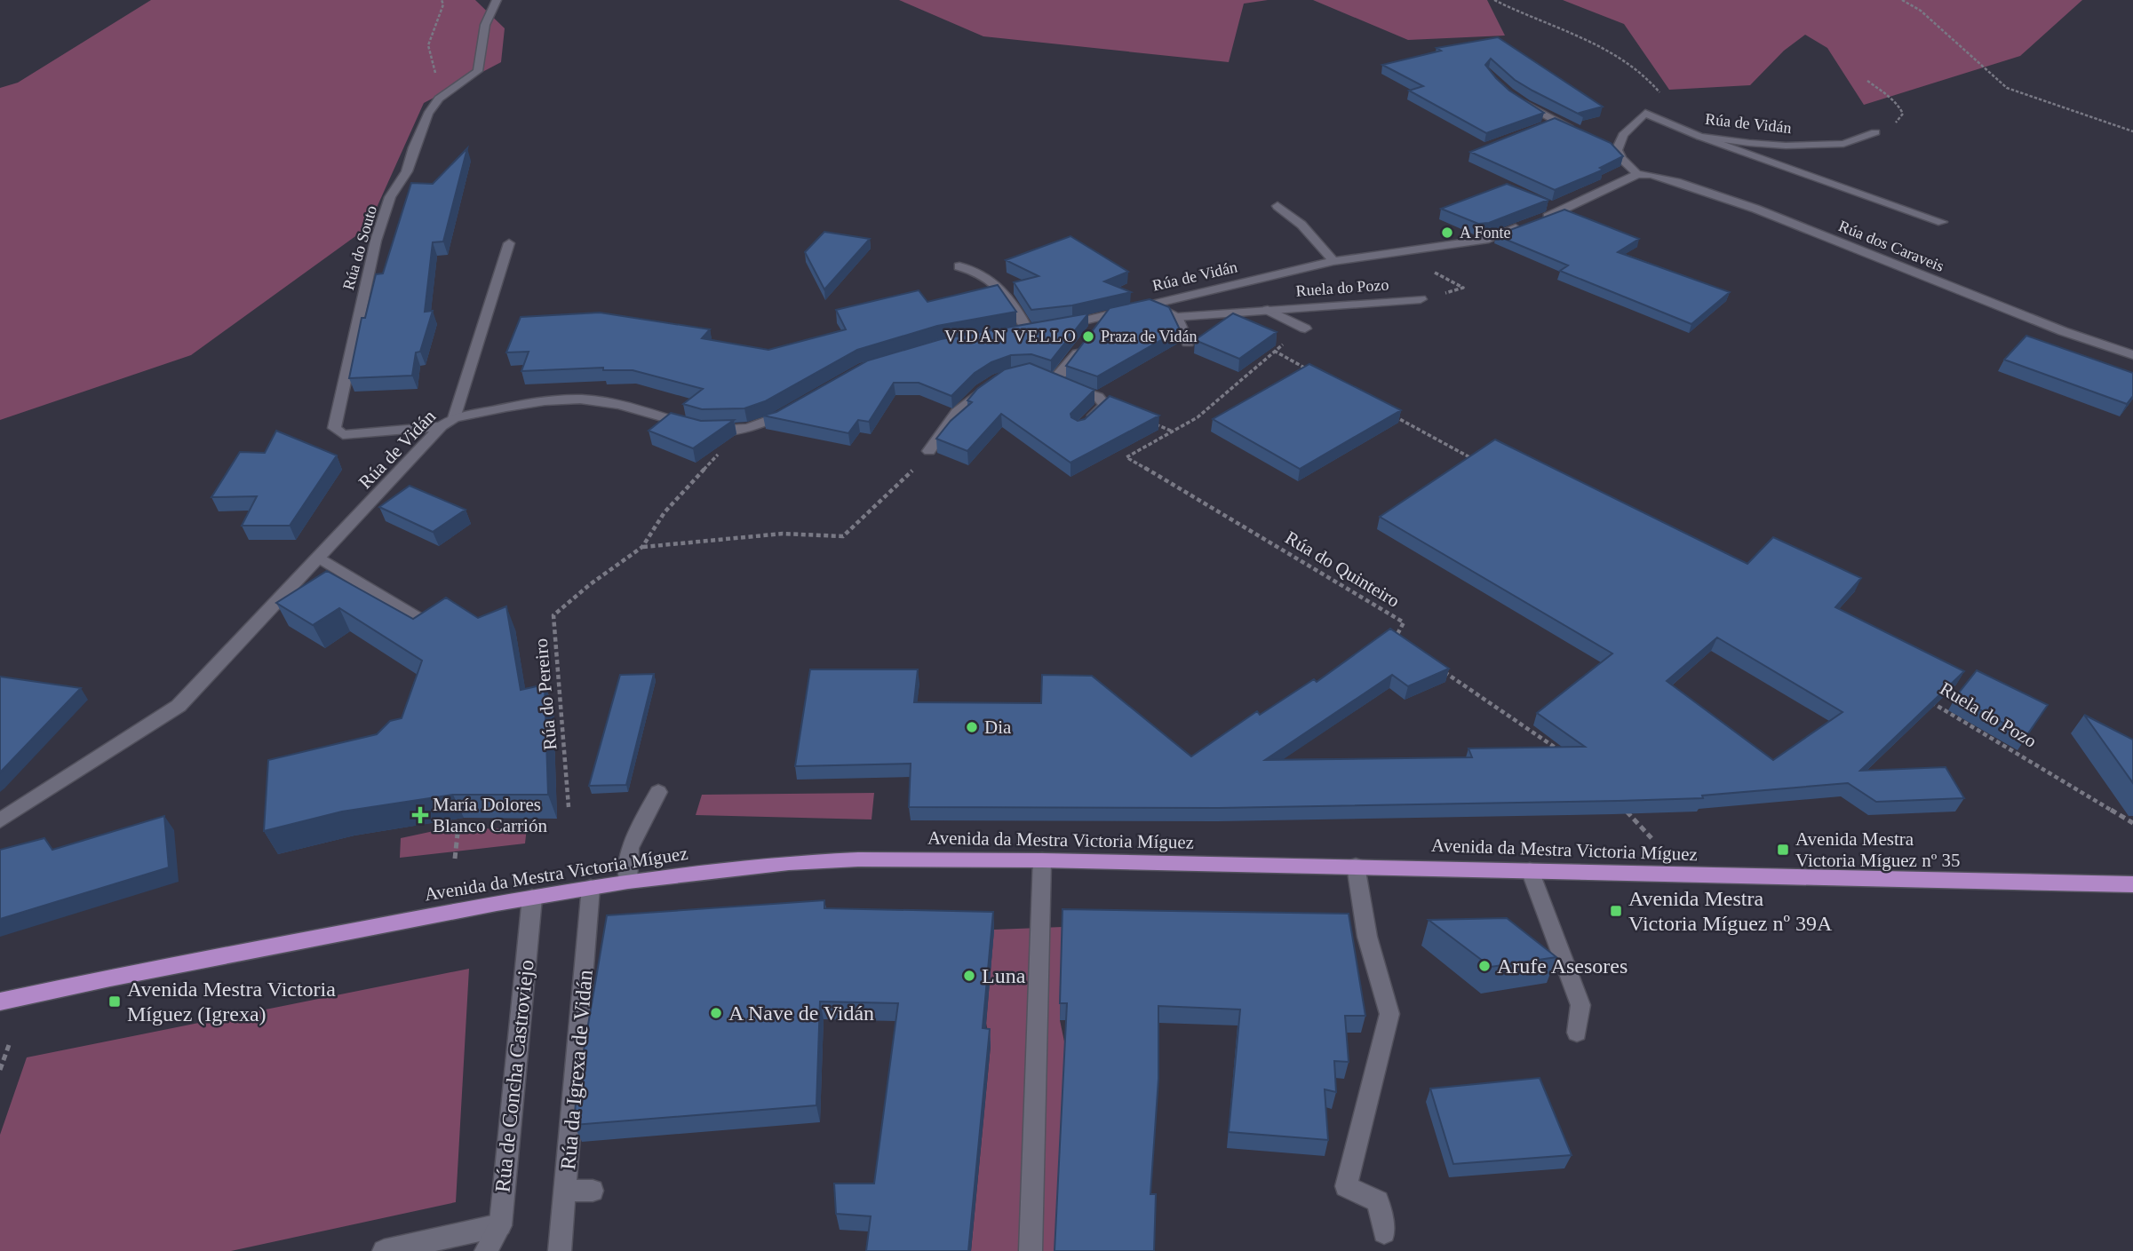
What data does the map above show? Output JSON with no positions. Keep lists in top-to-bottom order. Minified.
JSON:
{"streets":{"main road":["Avenida da Mestra Victoria Míguez"],"street":["Rúa de Vidán","Rúa dos Caraveis","Rúa do Souto","Ruela do Pozo","Rúa da Igrexa de Vidán","Rúa de Concha Castroviejo"],"path":["Rúa do Quinteiro","Rúa do Pereiro"]},"crossings":[["Rúa de Vidán","Rúa dos Caraveis"],["Rúa de Vidán","Rúa do Souto"],["Rúa de Vidán","Ruela do Pozo"],["Rúa de Vidán","Rúa do Pereiro"],["Avenida da Mestra Victoria Míguez","Rúa da Igrexa de Vidán"],["Avenida da Mestra Victoria Míguez","Rúa de Concha Castroviejo"]],"districts":["VIDÁN VELLO"],"places":{"other":["A Fonte","Praza de Vidán","Dia","Arufe Asesores","Luna","A Nave de Vidán"],"health":["María Dolores Blanco Carrión"],"transit":["Avenida Mestra Victoria Míguez nº 35","Avenida Mestra Victoria Míguez nº 39A","Avenida Mestra Victoria Míguez (Igrexa)"]}}
